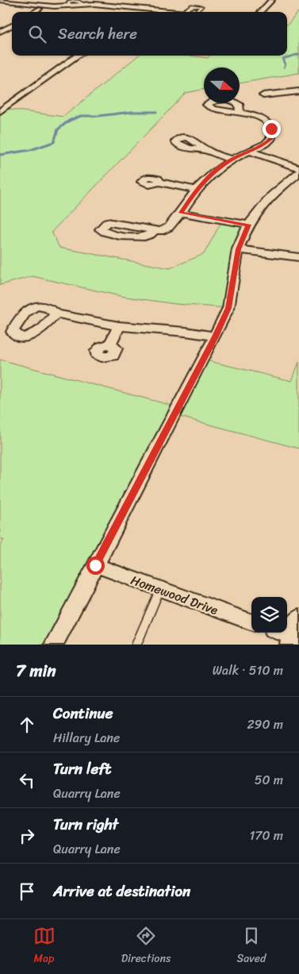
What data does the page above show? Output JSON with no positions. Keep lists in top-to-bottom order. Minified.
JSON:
{"streets":{"street":["Homewood Drive"]},"north":"right","page":{"search":"Search here","heading":["7 min","Walk · 510 m"],"list":[["Continue","Hillary Lane","290 m"],["Turn left","Quarry Lane","50 m"],["Turn right","Quarry Lane","170 m"],"Arrive at destination"],"nav":["Map","Directions","Saved"]}}
